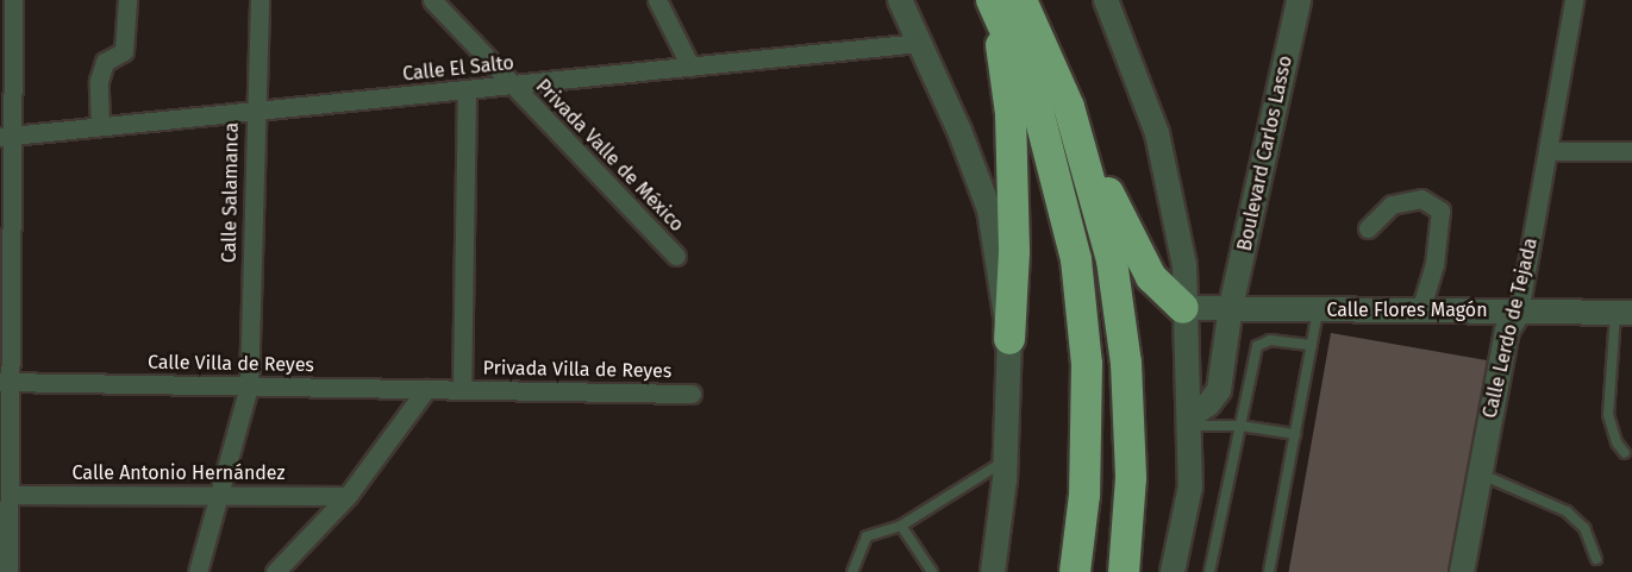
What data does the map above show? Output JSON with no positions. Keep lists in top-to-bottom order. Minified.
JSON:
{"streets":{"street":["Calle El Salto","Boulevard Carlos Lasso","Privada Valle de México","Calle Salamanca","Calle Flores Magón","Calle Lerdo de Tejada","Calle Villa de Reyes","Privada Villa de Reyes","Calle Antonio Hernández"]},"crossings":[["Calle El Salto","Privada Valle de México"],["Calle El Salto","Calle Salamanca"],["Boulevard Carlos Lasso","Calle Flores Magón"],["Calle Salamanca","Calle Villa de Reyes"],["Calle Salamanca","Calle Antonio Hernández"],["Calle Flores Magón","Calle Lerdo de Tejada"],["Calle Villa de Reyes","Privada Villa de Reyes"]]}
